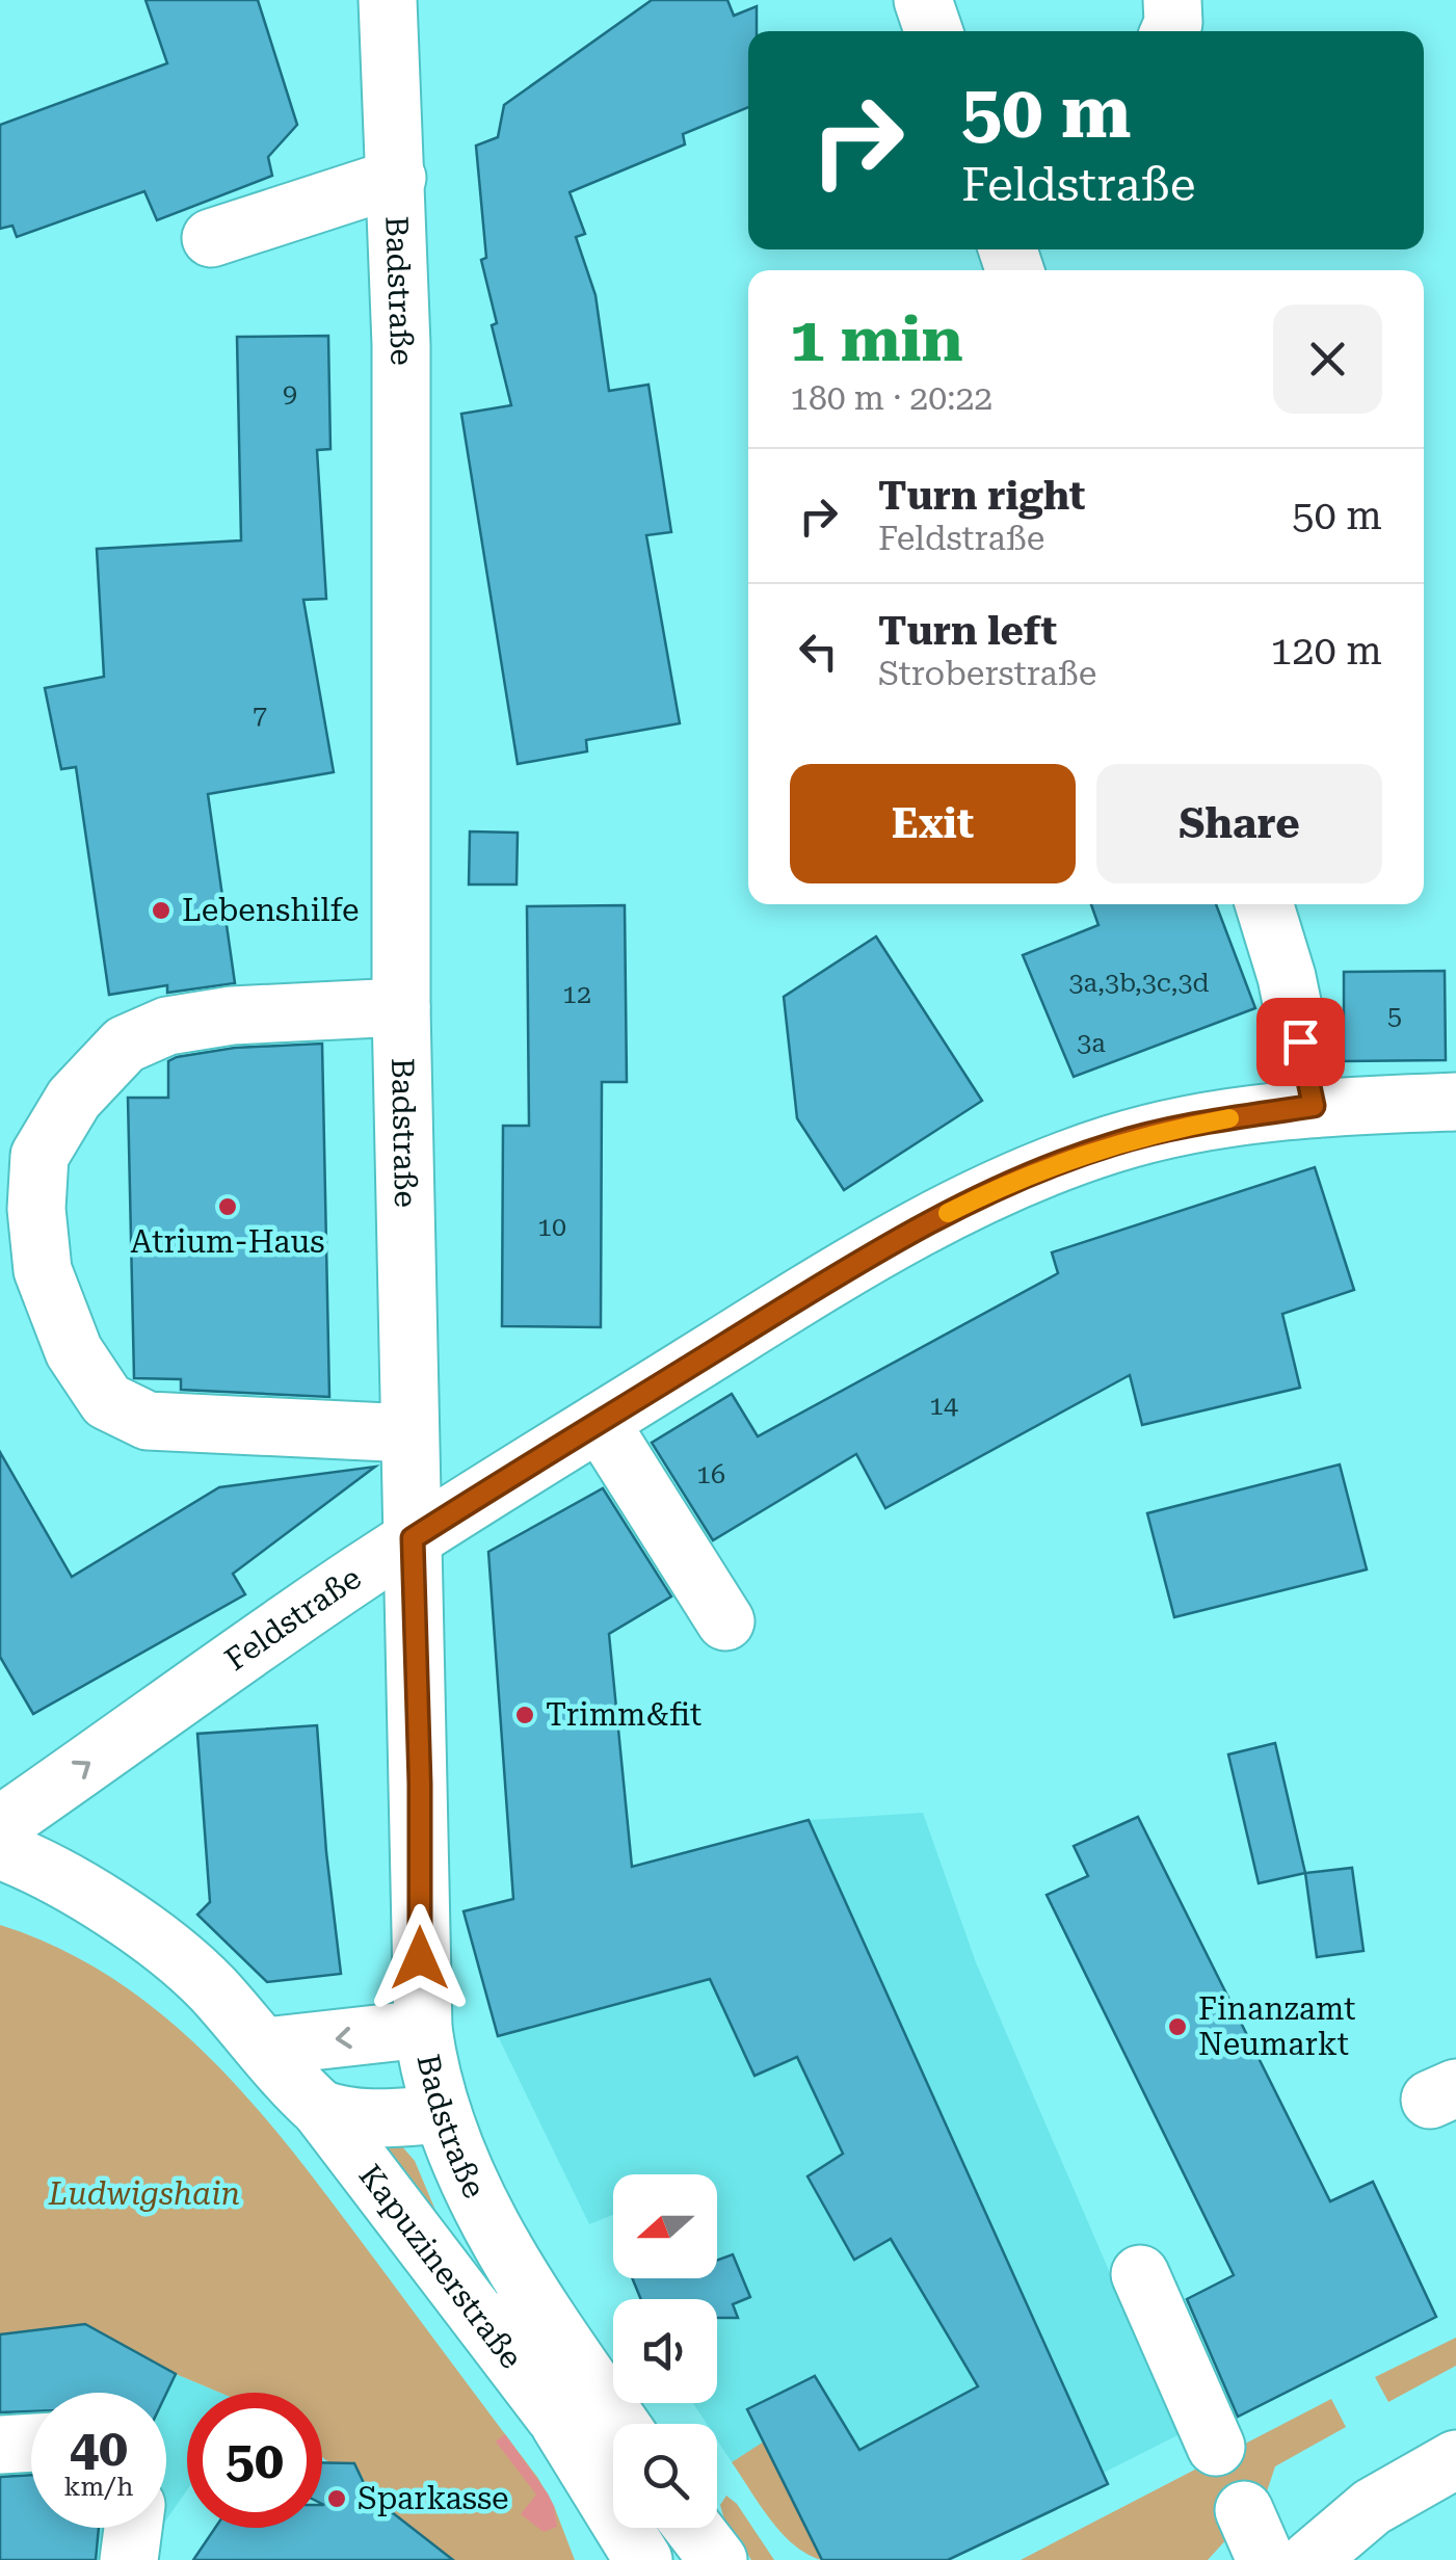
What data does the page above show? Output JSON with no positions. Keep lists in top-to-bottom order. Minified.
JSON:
{"streets":{"main road":["Badstraße","Feldstraße","Kapuzinerstraße"]},"crossings":[["Badstraße","Feldstraße"],["Badstraße","Kapuzinerstraße"]],"parks":["Ludwigshain"],"places":["Lebenshilfe","Atrium-Haus","Trimm&fit","Finanzamt Neumarkt","Sparkasse"],"house_numbers":["9","7","3a,3b,3c,3d","12","5","3a","10","14","16"],"north":"left","page":{"turn":["50 m","Feldstraße"],"heading":["1 min","180 m · 20:22"],"list":[{"name":"Turn right","note":"Feldstraße","value":"50 m"},{"name":"Turn left","note":"Stroberstraße","value":"120 m"}],"buttons":["Exit","Share"],"speed":"40 km/h","limit":"50"}}
